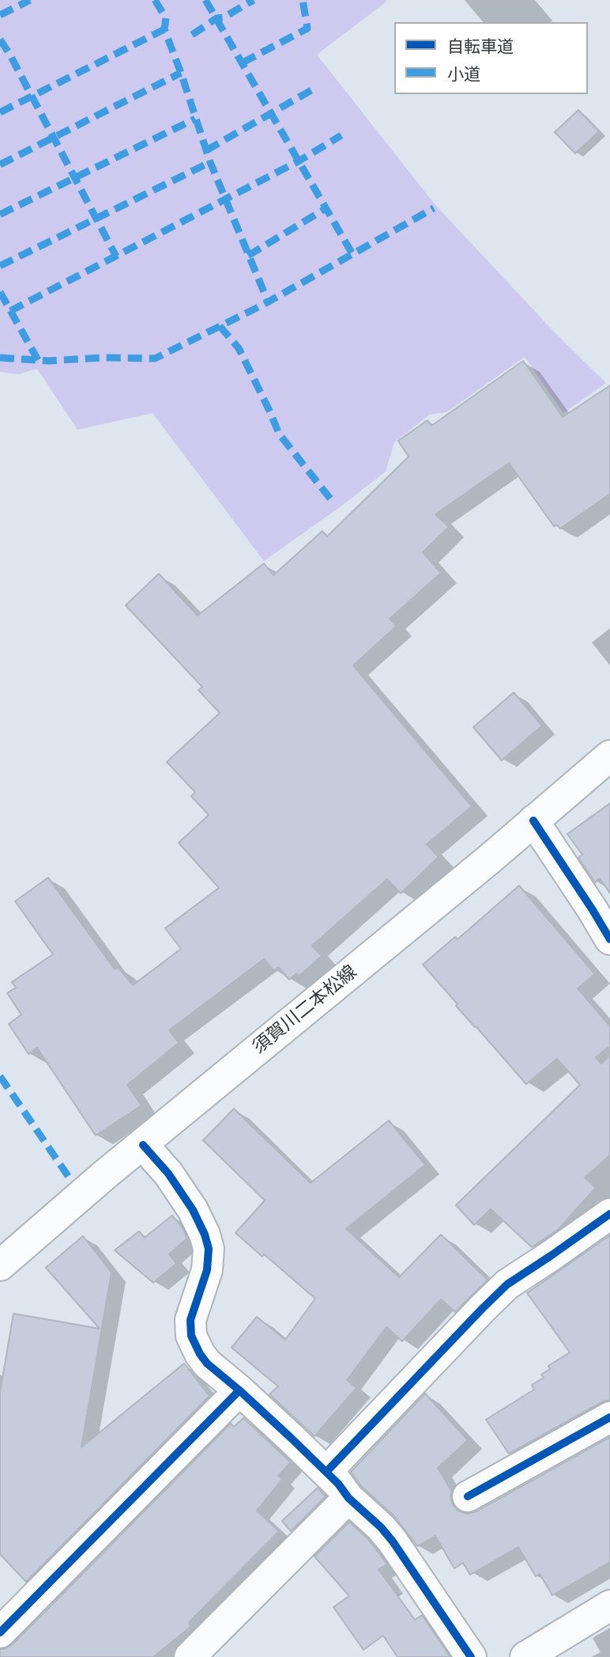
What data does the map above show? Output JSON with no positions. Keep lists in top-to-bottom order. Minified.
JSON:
{"streets":{"street":["須賀川二本松線"]},"legend":["自転車道","小道"]}
